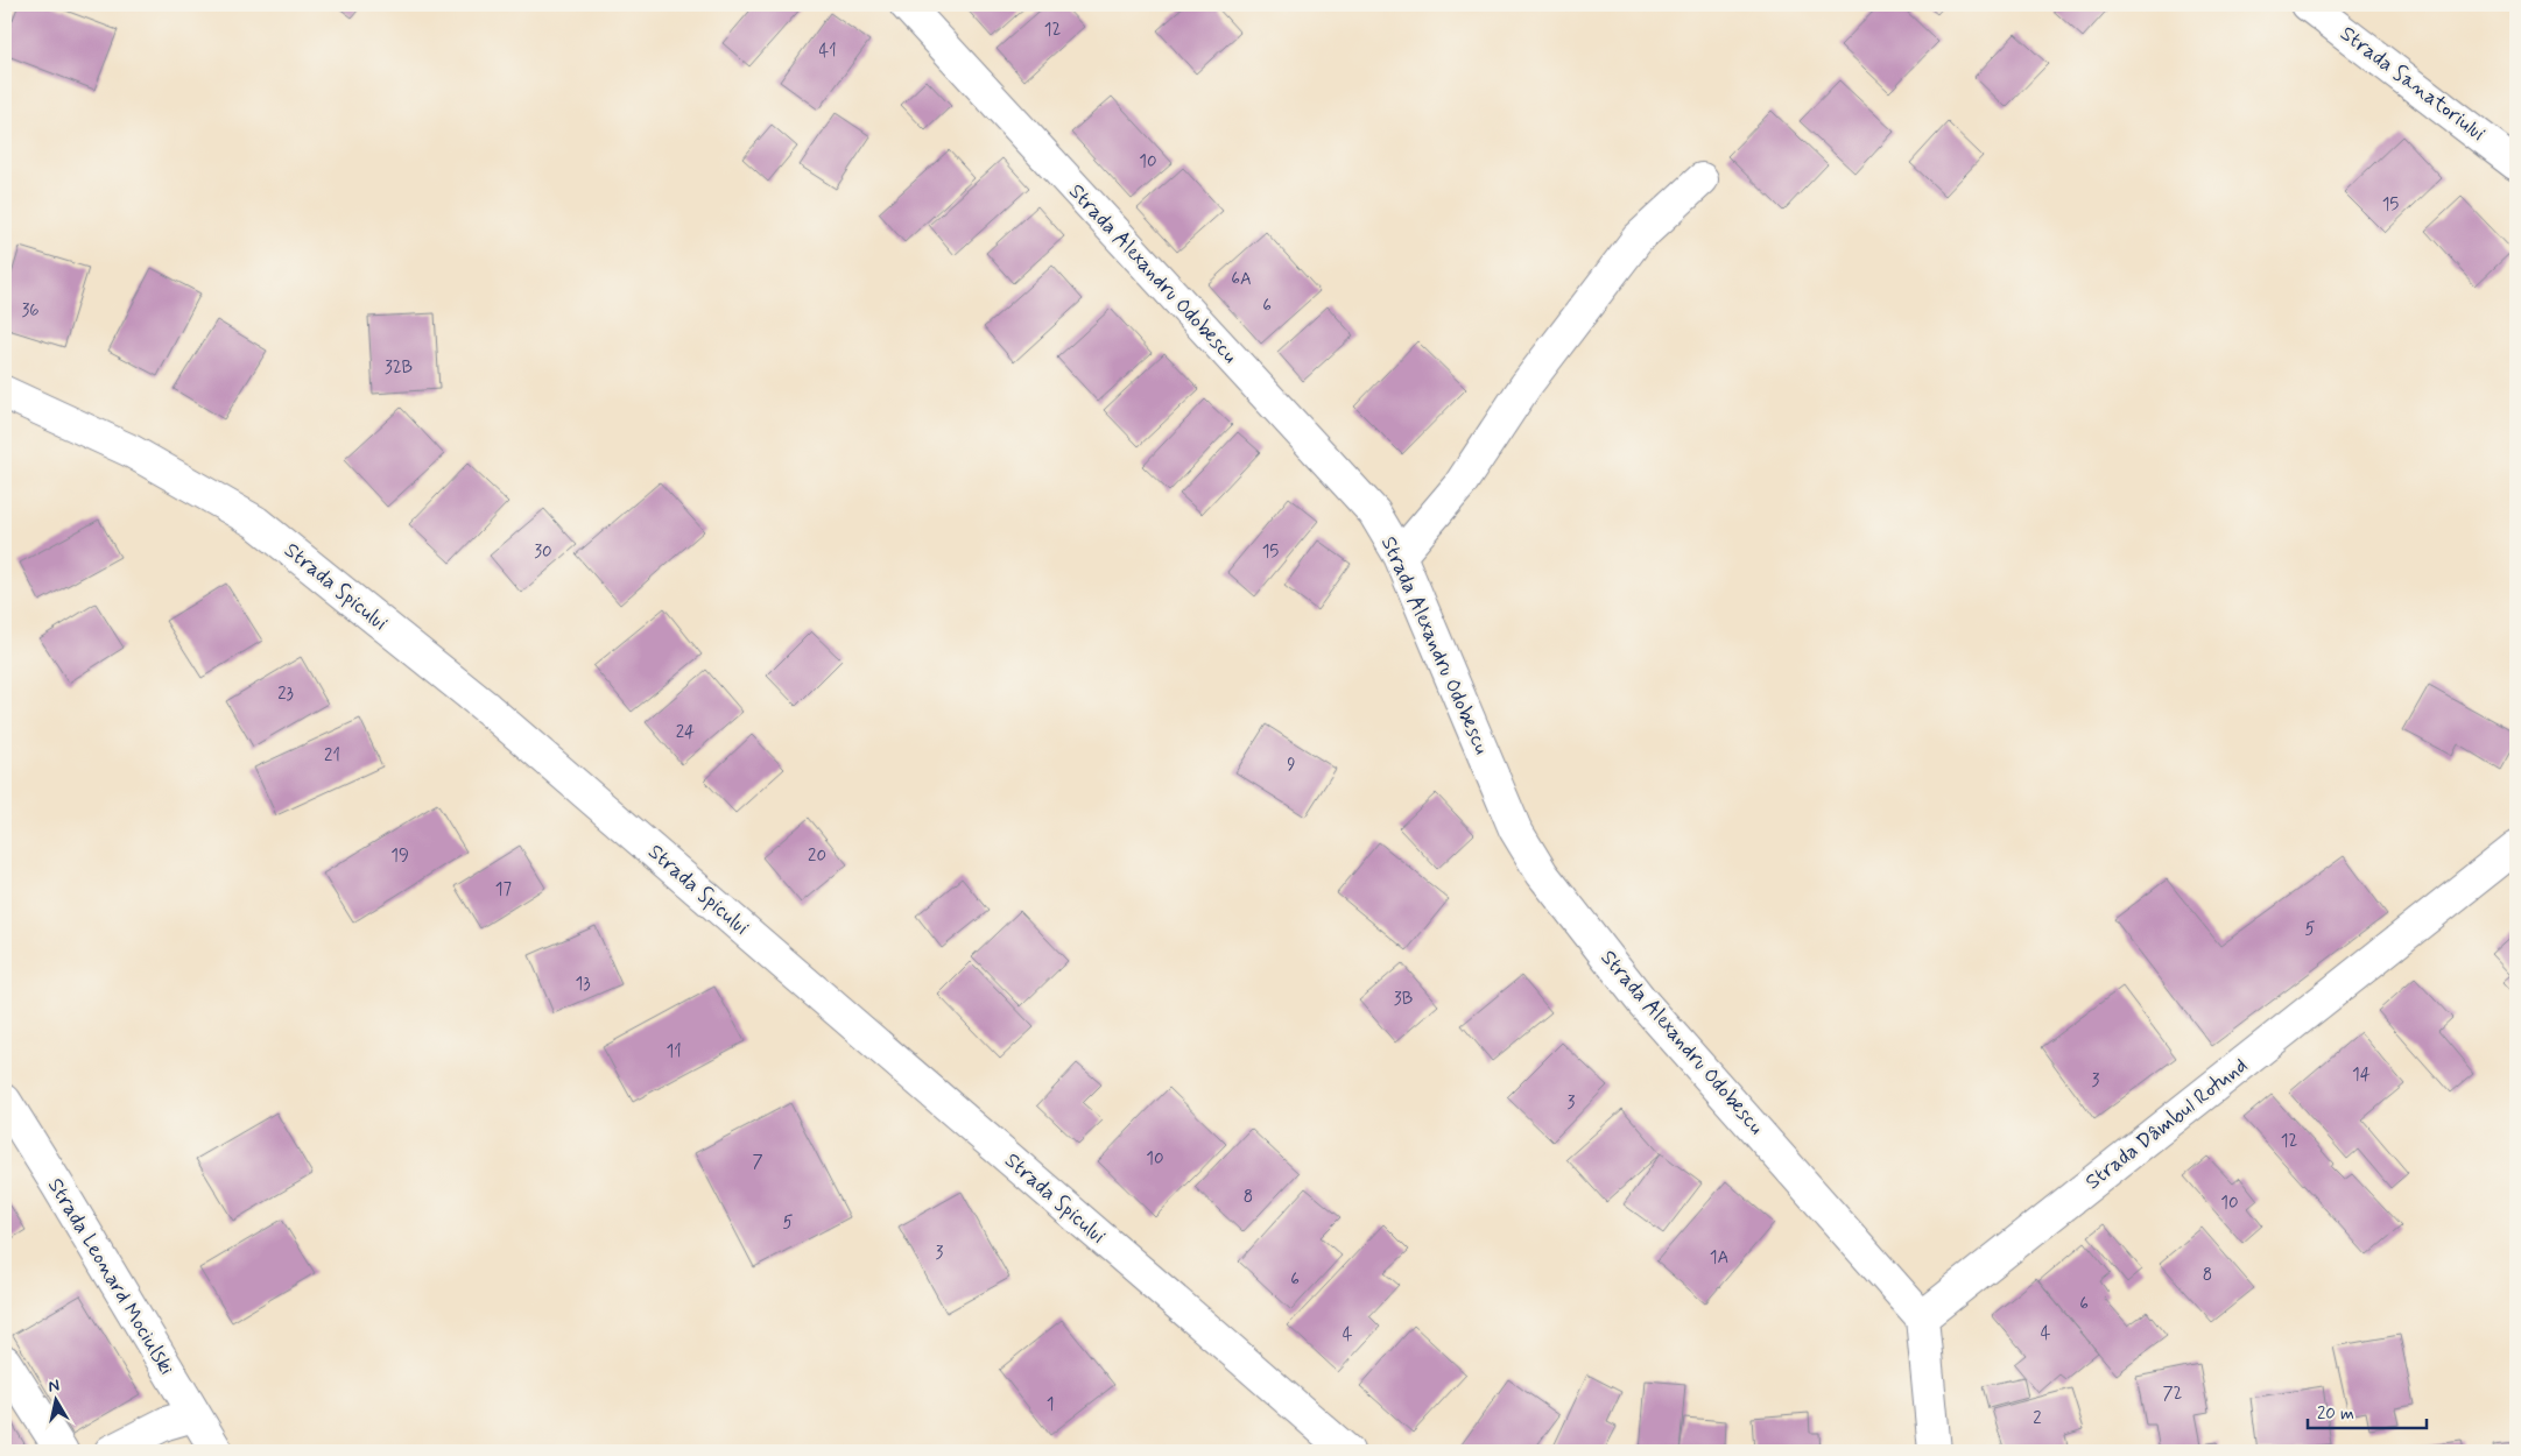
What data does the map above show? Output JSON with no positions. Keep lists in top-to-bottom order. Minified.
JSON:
{"streets":{"street":["Strada Sanatoriului","Strada Alexandru Odobescu","Strada Spicului","Strada Dâmbul Rotund","Strada Leonard Mociulski"]},"crossings":[["Strada Alexandru Odobescu","Strada Dâmbul Rotund"]],"house_numbers":["12","41","10","15","6A","6","36","32B","30","15","23","24","21","9","19","20","17","5","13","3B","11","14","3","3","12","10","7","8","10","5","3","1A","8","6","6","4","4","72","1","2"],"scale_bar":"20 m","north":"top"}
